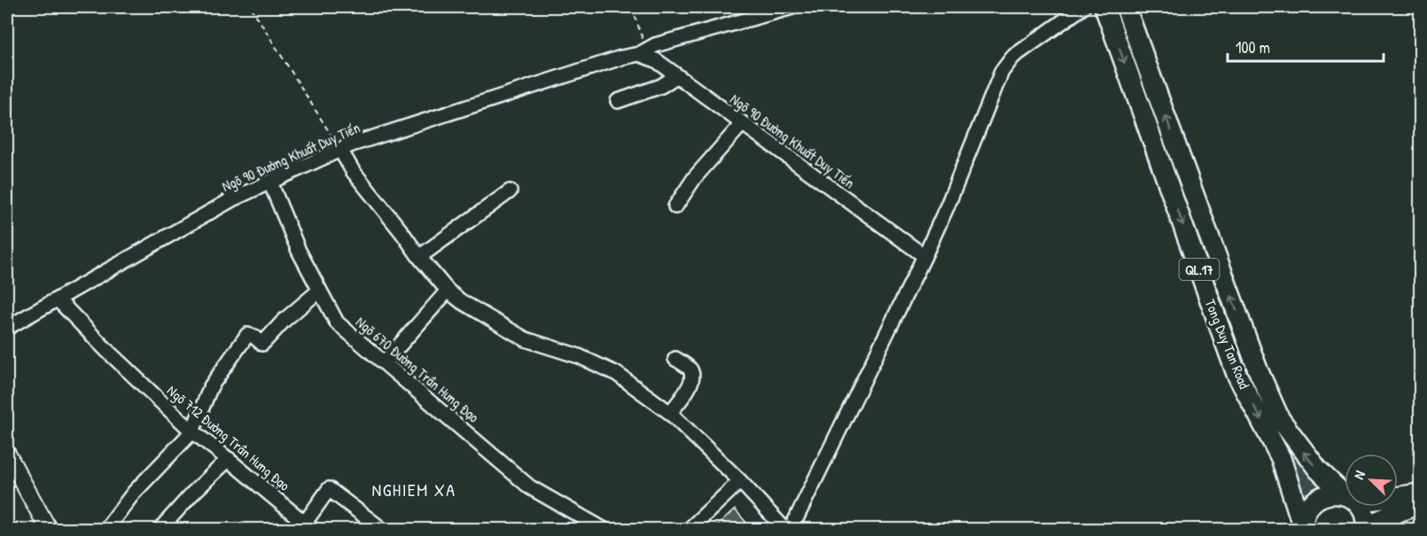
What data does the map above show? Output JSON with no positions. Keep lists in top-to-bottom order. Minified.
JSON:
{"streets":{"highway":["QL.17","Tong Duy Tan Road"],"street":["Ngõ 90 Đường Khuất Duy Tiến","Ngõ 670 Đường Trần Hưng Đạo","Ngõ 712 Đường Trần Hưng Đạo"]},"crossings":[["Ngõ 90 Đường Khuất Duy Tiến","Ngõ 670 Đường Trần Hưng Đạo"],["Ngõ 90 Đường Khuất Duy Tiến","Ngõ 712 Đường Trần Hưng Đạo"]],"districts":["NGHIEM XA"],"scale_bar":"100 m","north":"top left"}
